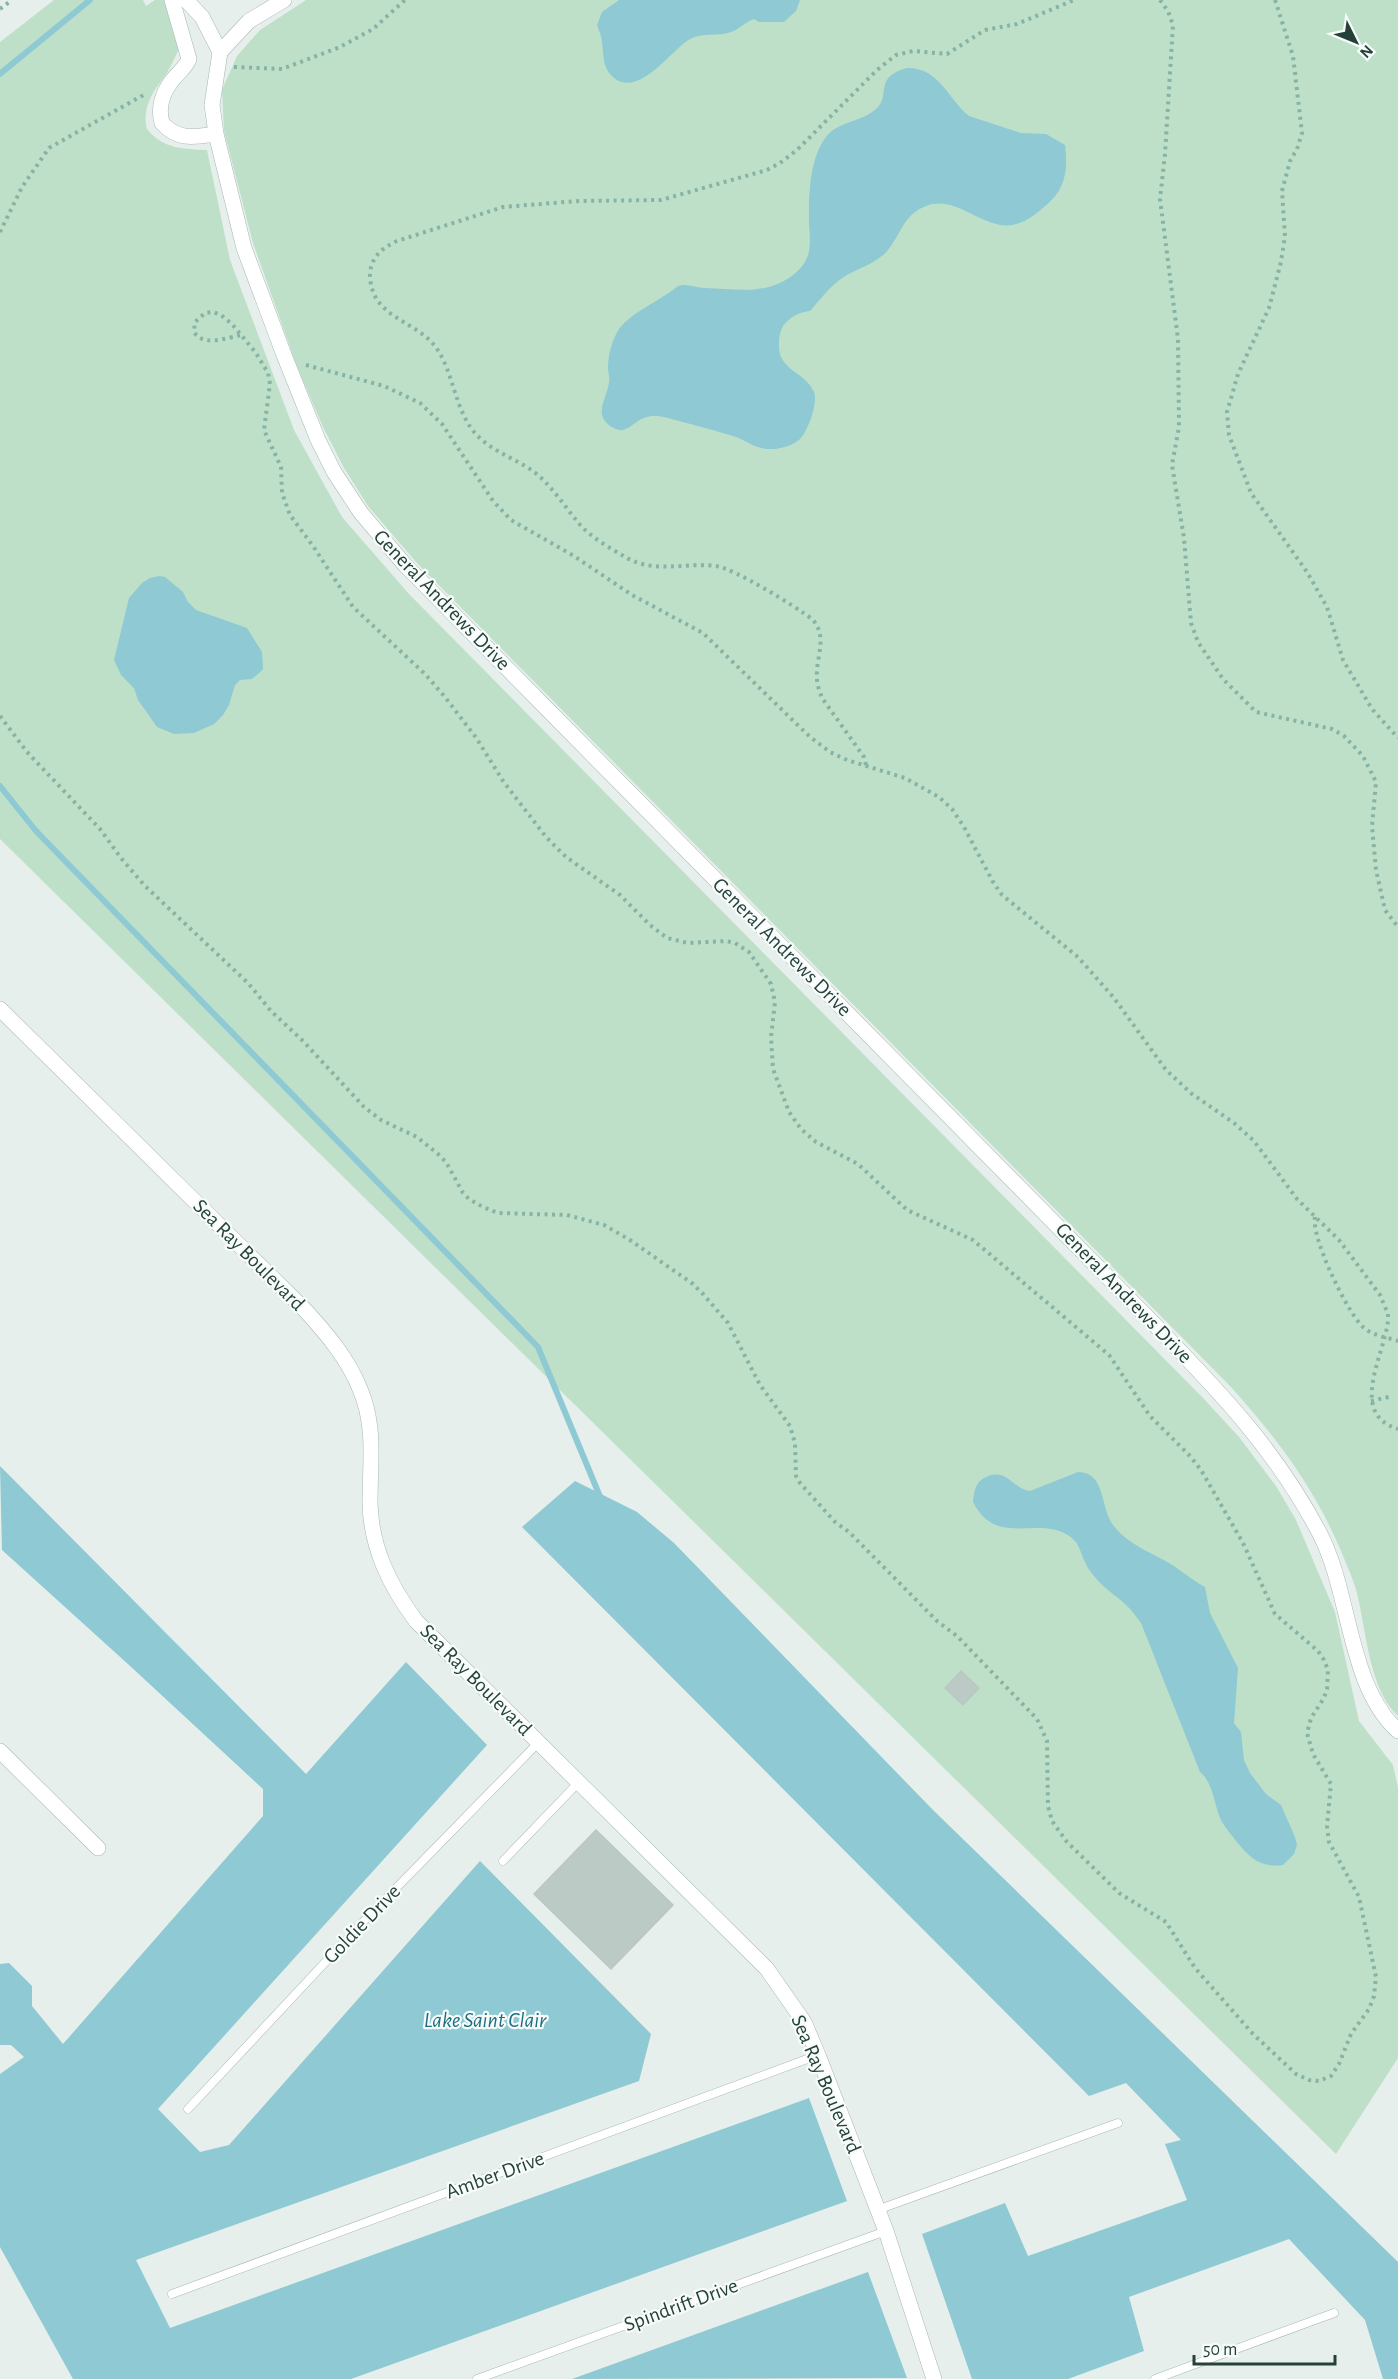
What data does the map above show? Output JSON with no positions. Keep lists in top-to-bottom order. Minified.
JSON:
{"streets":{"street":["General Andrews Drive","Sea Ray Boulevard"],"lane":["Goldie Drive","Amber Drive","Spindrift Drive"]},"crossings":[["Sea Ray Boulevard","Goldie Drive"],["Sea Ray Boulevard","Amber Drive"],["Sea Ray Boulevard","Spindrift Drive"]],"water":["Lake Saint Clair"],"scale_bar":"50 m","north":"bottom right"}
